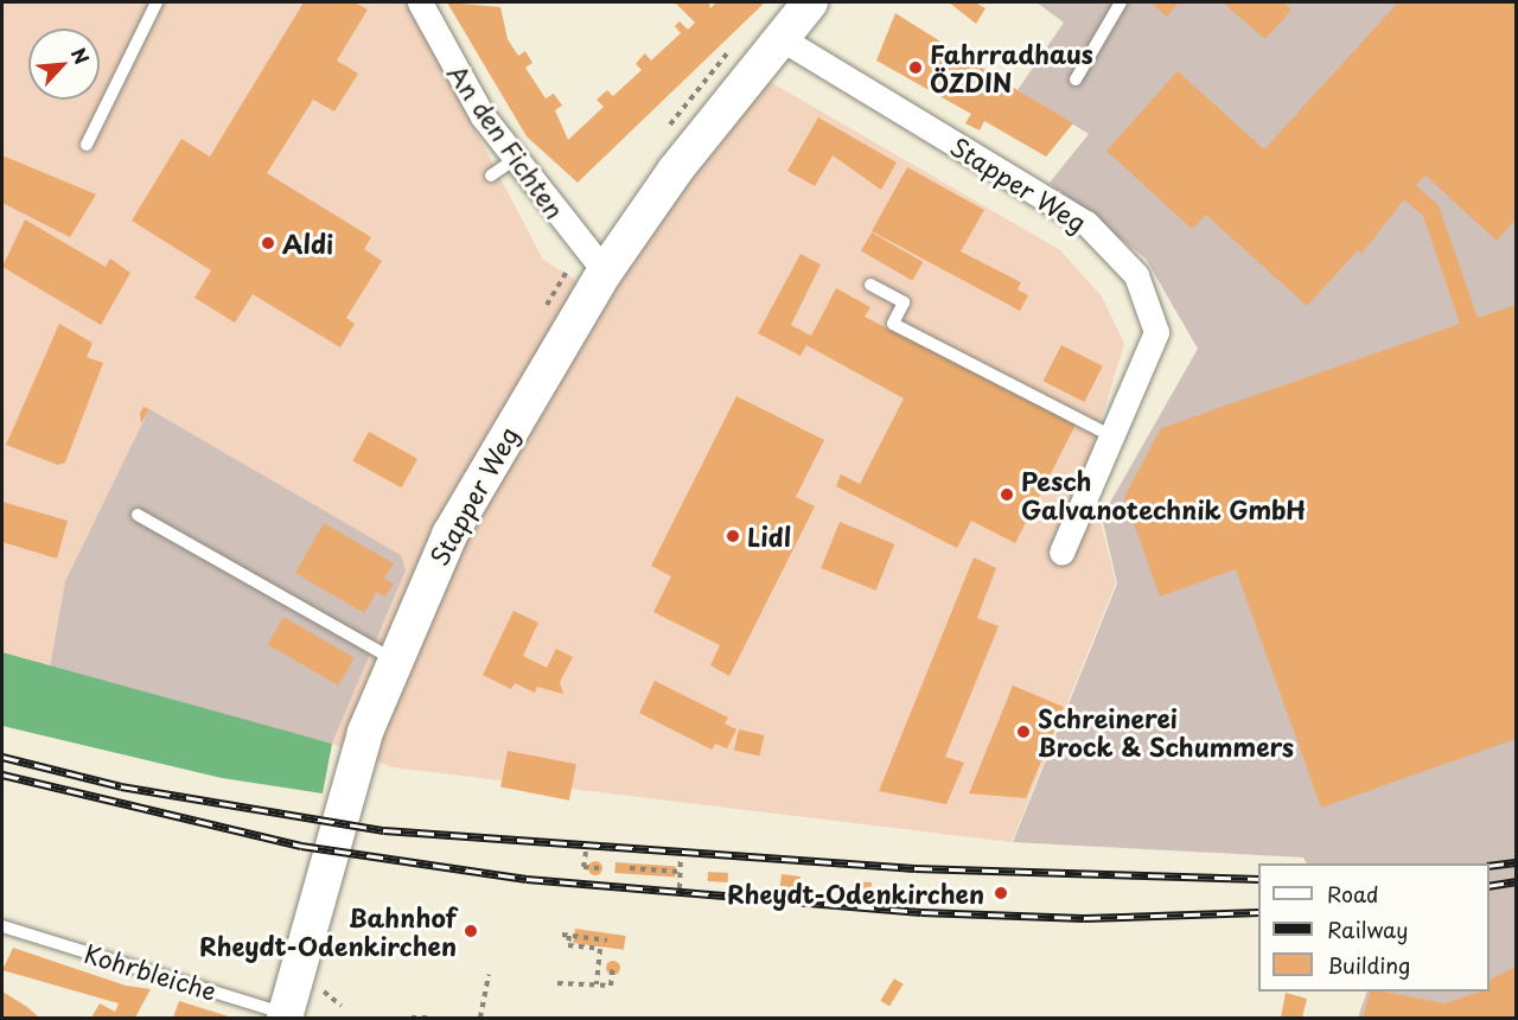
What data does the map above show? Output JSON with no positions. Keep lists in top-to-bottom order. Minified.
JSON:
{"streets":{"main road":["Stapper Weg"],"street":["An den Fichten"],"lane":["Kohrbleiche"]},"crossings":[["An den Fichten","Stapper Weg"],["Stapper Weg","Kohrbleiche"]],"places":["Fahrradhaus ÖZDIN","Aldi","Pesch Galvanotechnik GmbH","Lidl","Schreinerei Brock & Schummers","Rheydt-Odenkirchen","Bahnhof Rheydt-Odenkirchen"],"legend":["Road","Railway","Building"],"north":"top right"}
